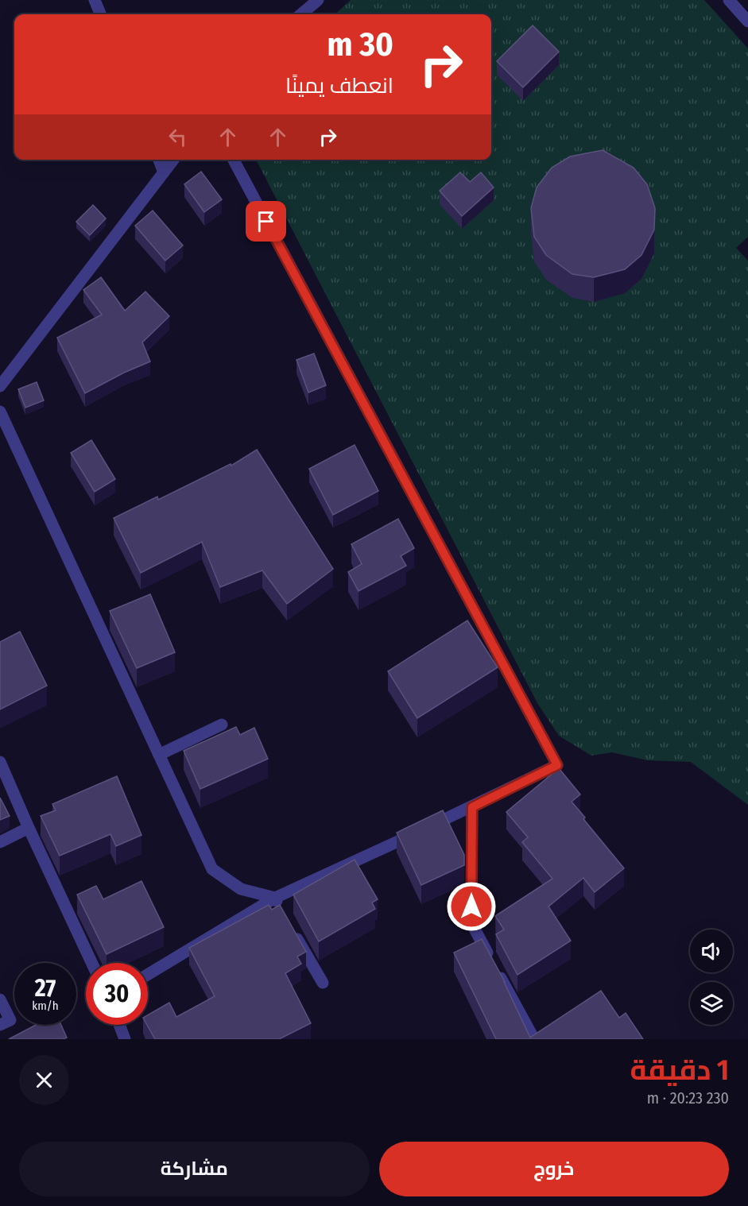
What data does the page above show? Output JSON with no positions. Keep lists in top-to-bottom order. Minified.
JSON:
{"page":{"turn":["30 m","انعطف يمينًا"],"speed":"27 km/h","limit":"30","heading":["1 دقيقة","230 m · 20:23"],"buttons":["خروج","مشاركة"]}}
